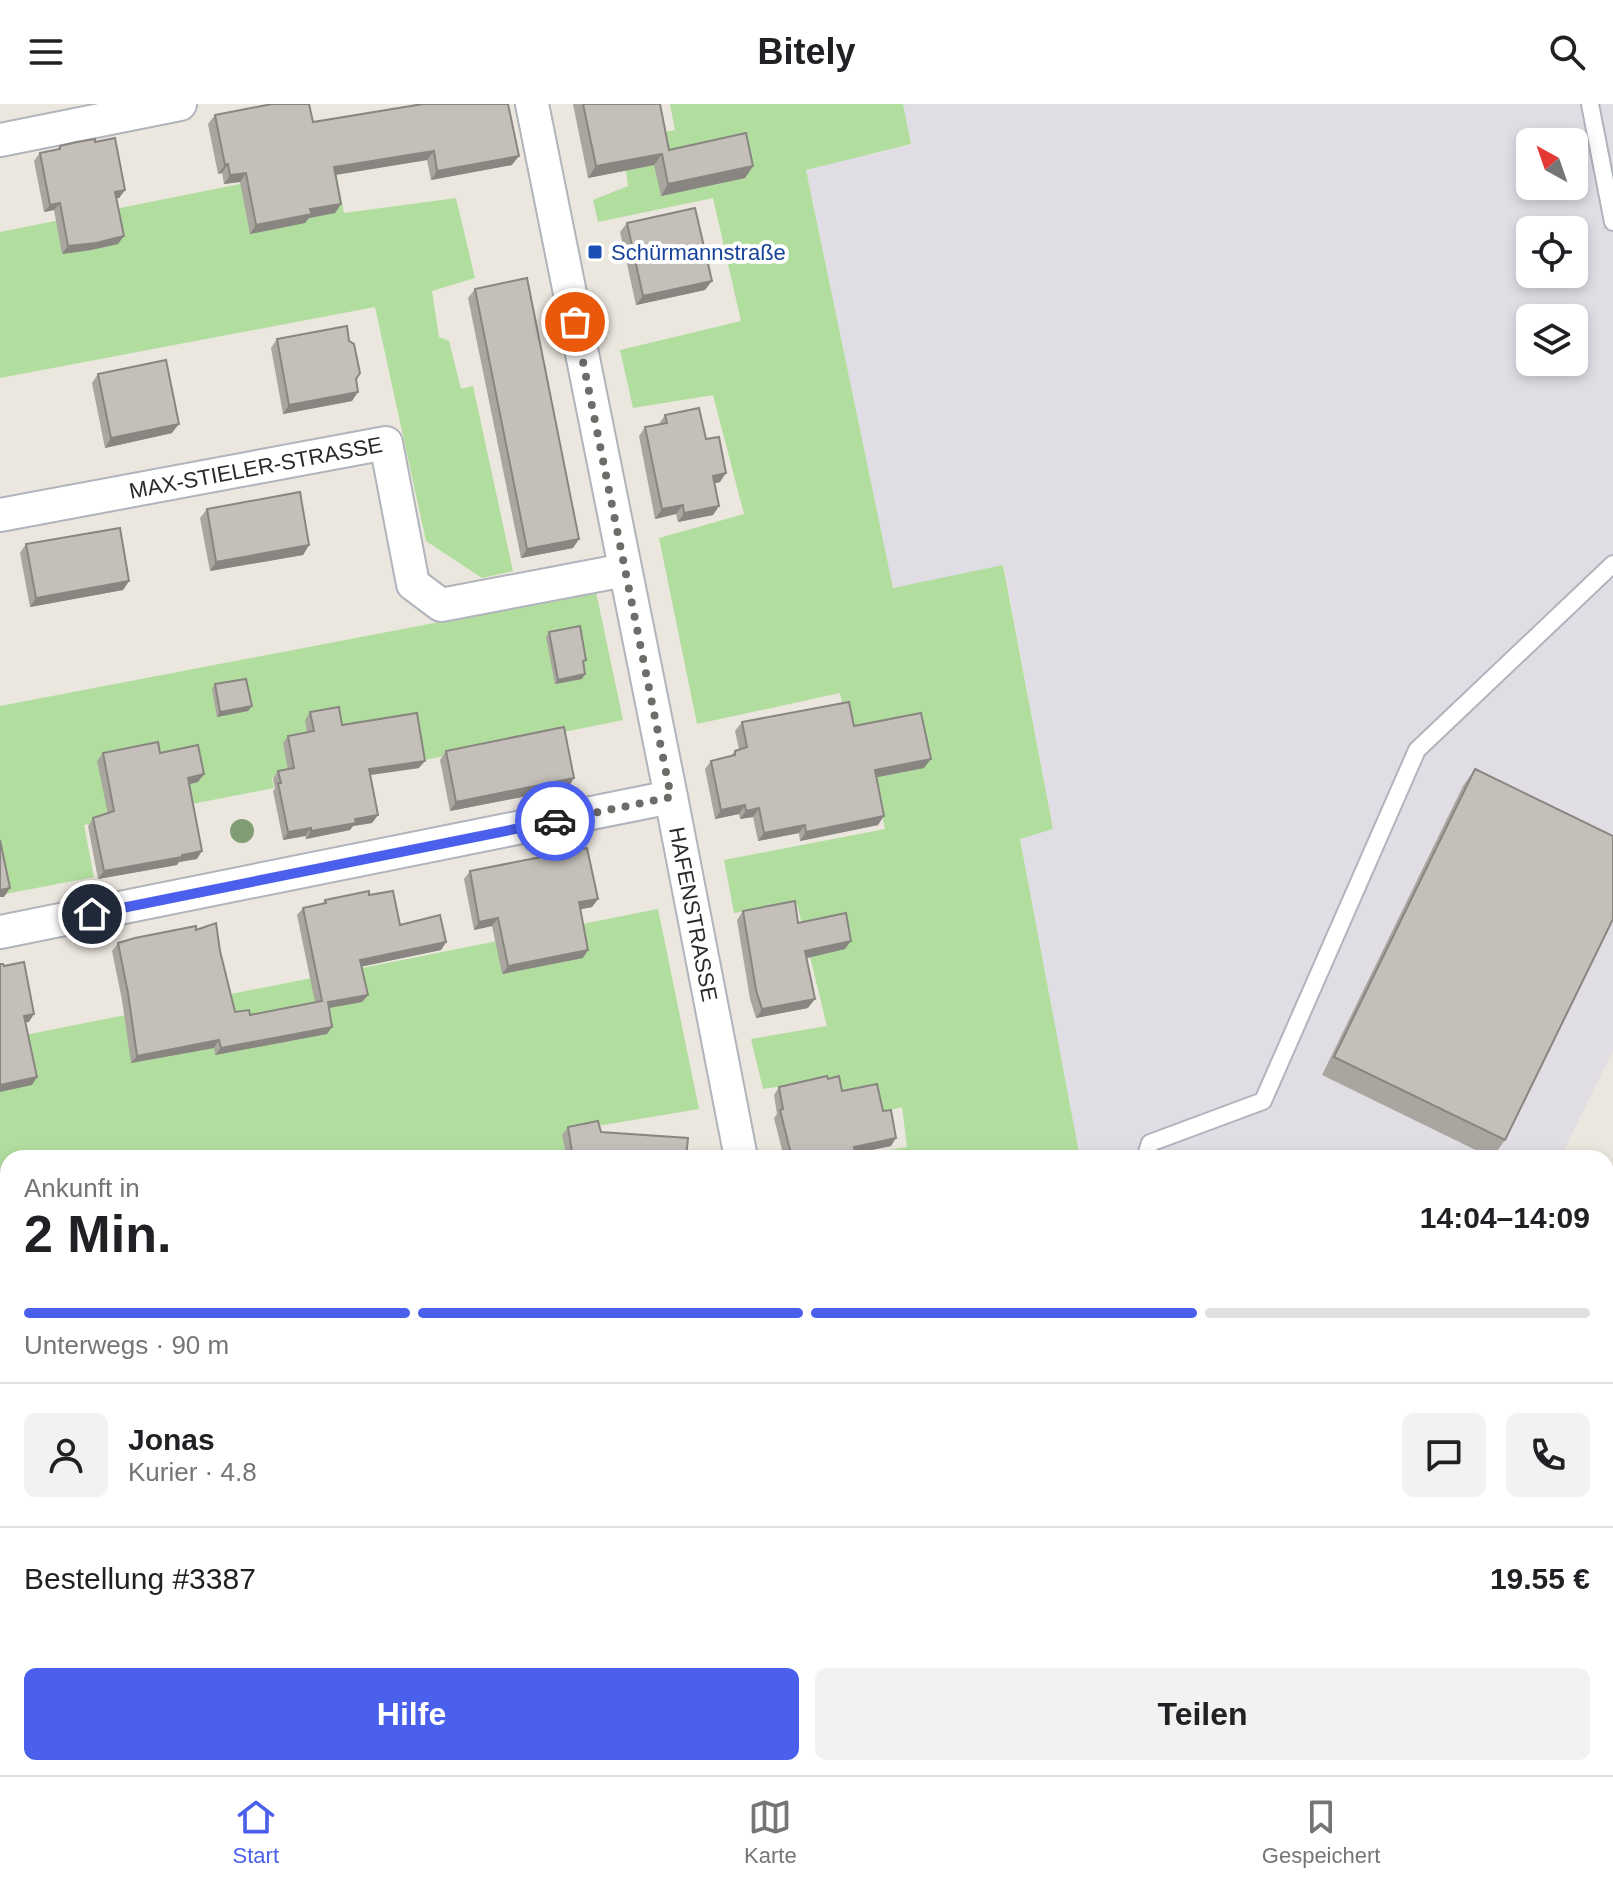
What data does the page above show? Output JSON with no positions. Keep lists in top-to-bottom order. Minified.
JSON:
{"streets":{"street":["MAX-STIELER-STRASSE","HAFENSTRASSE"]},"crossings":[["MAX-STIELER-STRASSE","HAFENSTRASSE"]],"places":{"transit":["Schürmannstraße"]},"north":"top left","page":{"header":"Bitely","heading":["2 Min.","Ankunft in","14:04–14:09"],"panel":["Jonas","Kurier · 4.8","Bestellung #3387","19.55 €"],"bar":"Unterwegs · 90 m","buttons":["Hilfe","Teilen"],"tabs":["Start","Karte","Gespeichert"]}}
